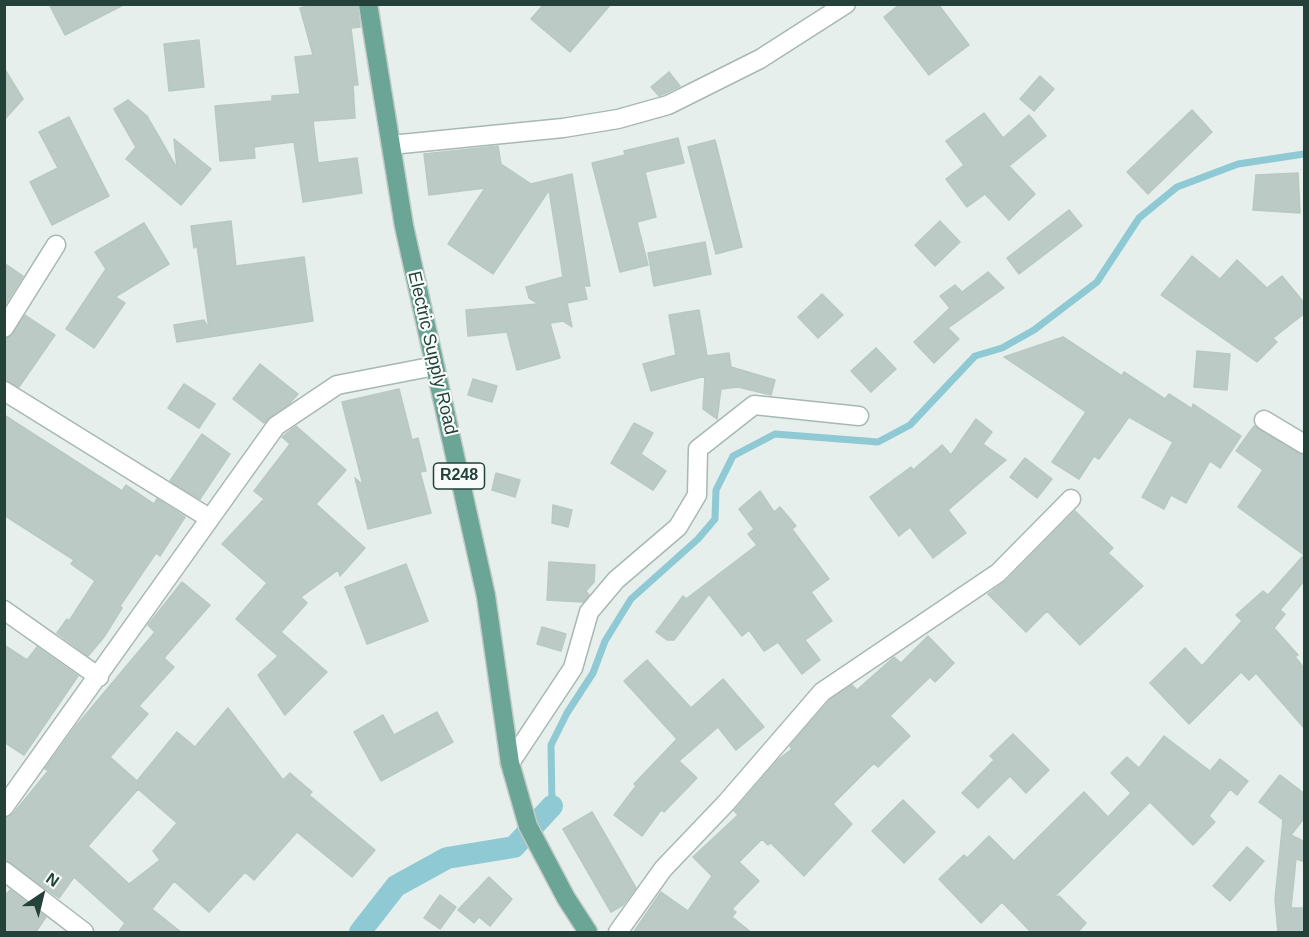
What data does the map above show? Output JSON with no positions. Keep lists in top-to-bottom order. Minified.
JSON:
{"streets":{"main road":["Electric Supply Road","R248"]},"north":"top right"}
